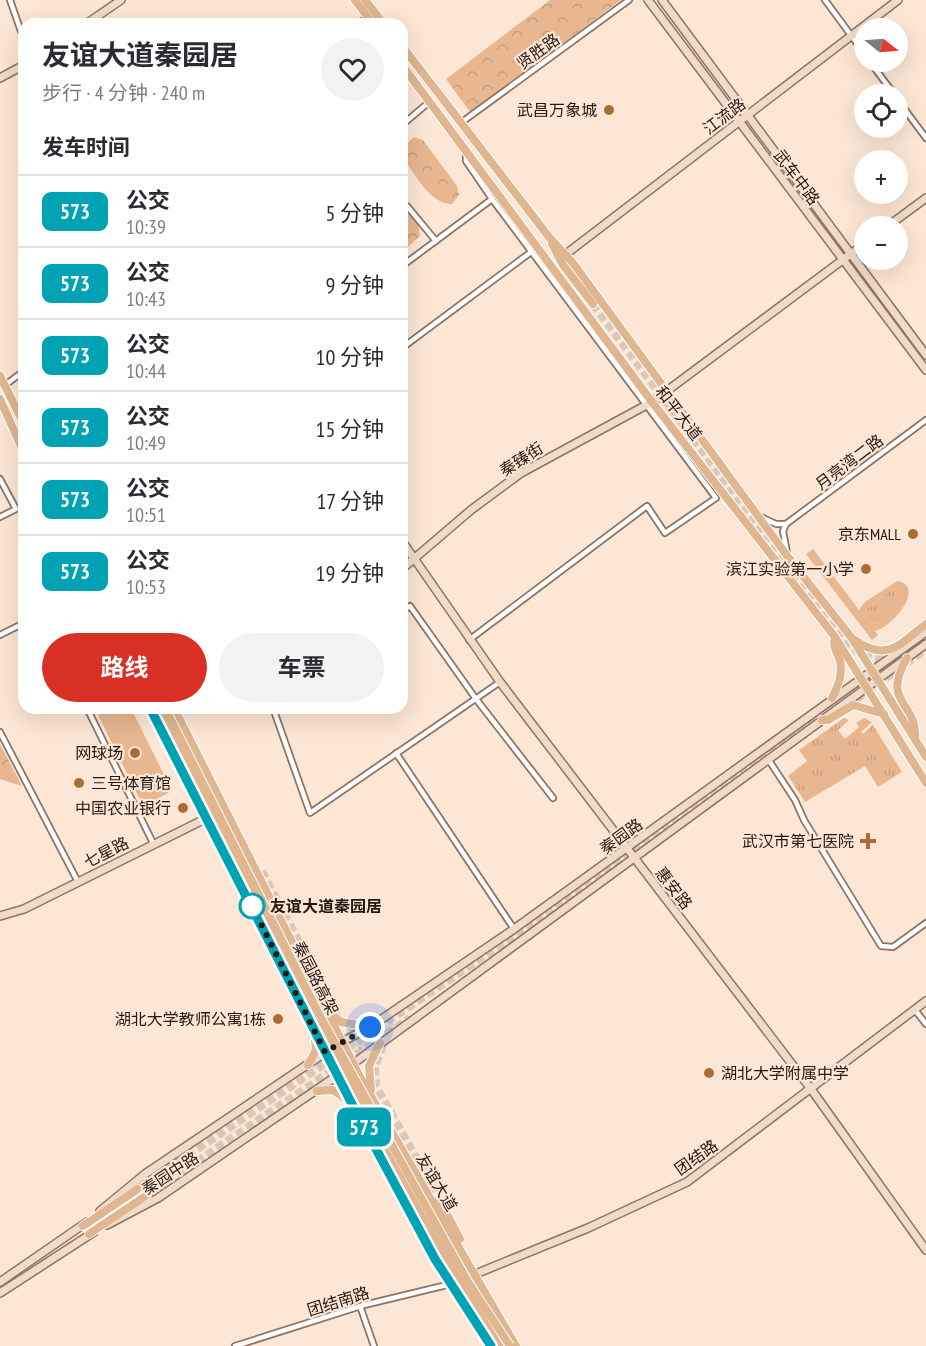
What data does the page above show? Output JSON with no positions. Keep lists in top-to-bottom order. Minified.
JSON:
{"streets":{"main road":["和平大道","秦园路高架","友谊大道"],"street":["贤胜路","江流路","武车中路","秦臻街","月亮湾二路","秦园路","七星路","惠安路","团结路","秦园中路","团结南路"]},"crossings":[["贤胜路","和平大道"],["江流路","武车中路"],["江流路","和平大道"],["武车中路","秦臻街"],["和平大道","秦臻街"],["和平大道","秦园路"],["秦臻街","惠安路"],["秦园路","惠安路"],["秦园路","秦园中路"],["秦园路","友谊大道"],["七星路","友谊大道"],["惠安路","团结路"],["团结路","友谊大道"],["团结路","团结南路"],["秦园中路","友谊大道"]],"places":{"other":["武昌万象城","京东MALL","滨江实验第一小学","网球场","三号体育馆","中国农业银行","友谊大道秦园居","湖北大学教师公寓1栋","湖北大学附属中学"],"health":["武汉市第七医院"]},"lines":["bus line 573"],"north":"right","page":{"on_map":"573","map_buttons":["+","−"],"heading":[["友谊大道秦园居","步行 · 4 分钟 · 240 m"],"发车时间"],"list":[{"mark":"573","name":"公交","note":"10:39","value":"5 分钟"},{"mark":"573","name":"公交","note":"10:43","value":"9 分钟"},{"mark":"573","name":"公交","note":"10:44","value":"10 分钟"},{"mark":"573","name":"公交","note":"10:49","value":"15 分钟"},{"mark":"573","name":"公交","note":"10:51","value":"17 分钟"},{"mark":"573","name":"公交","note":"10:53","value":"19 分钟"}],"buttons":["路线","车票"]}}
